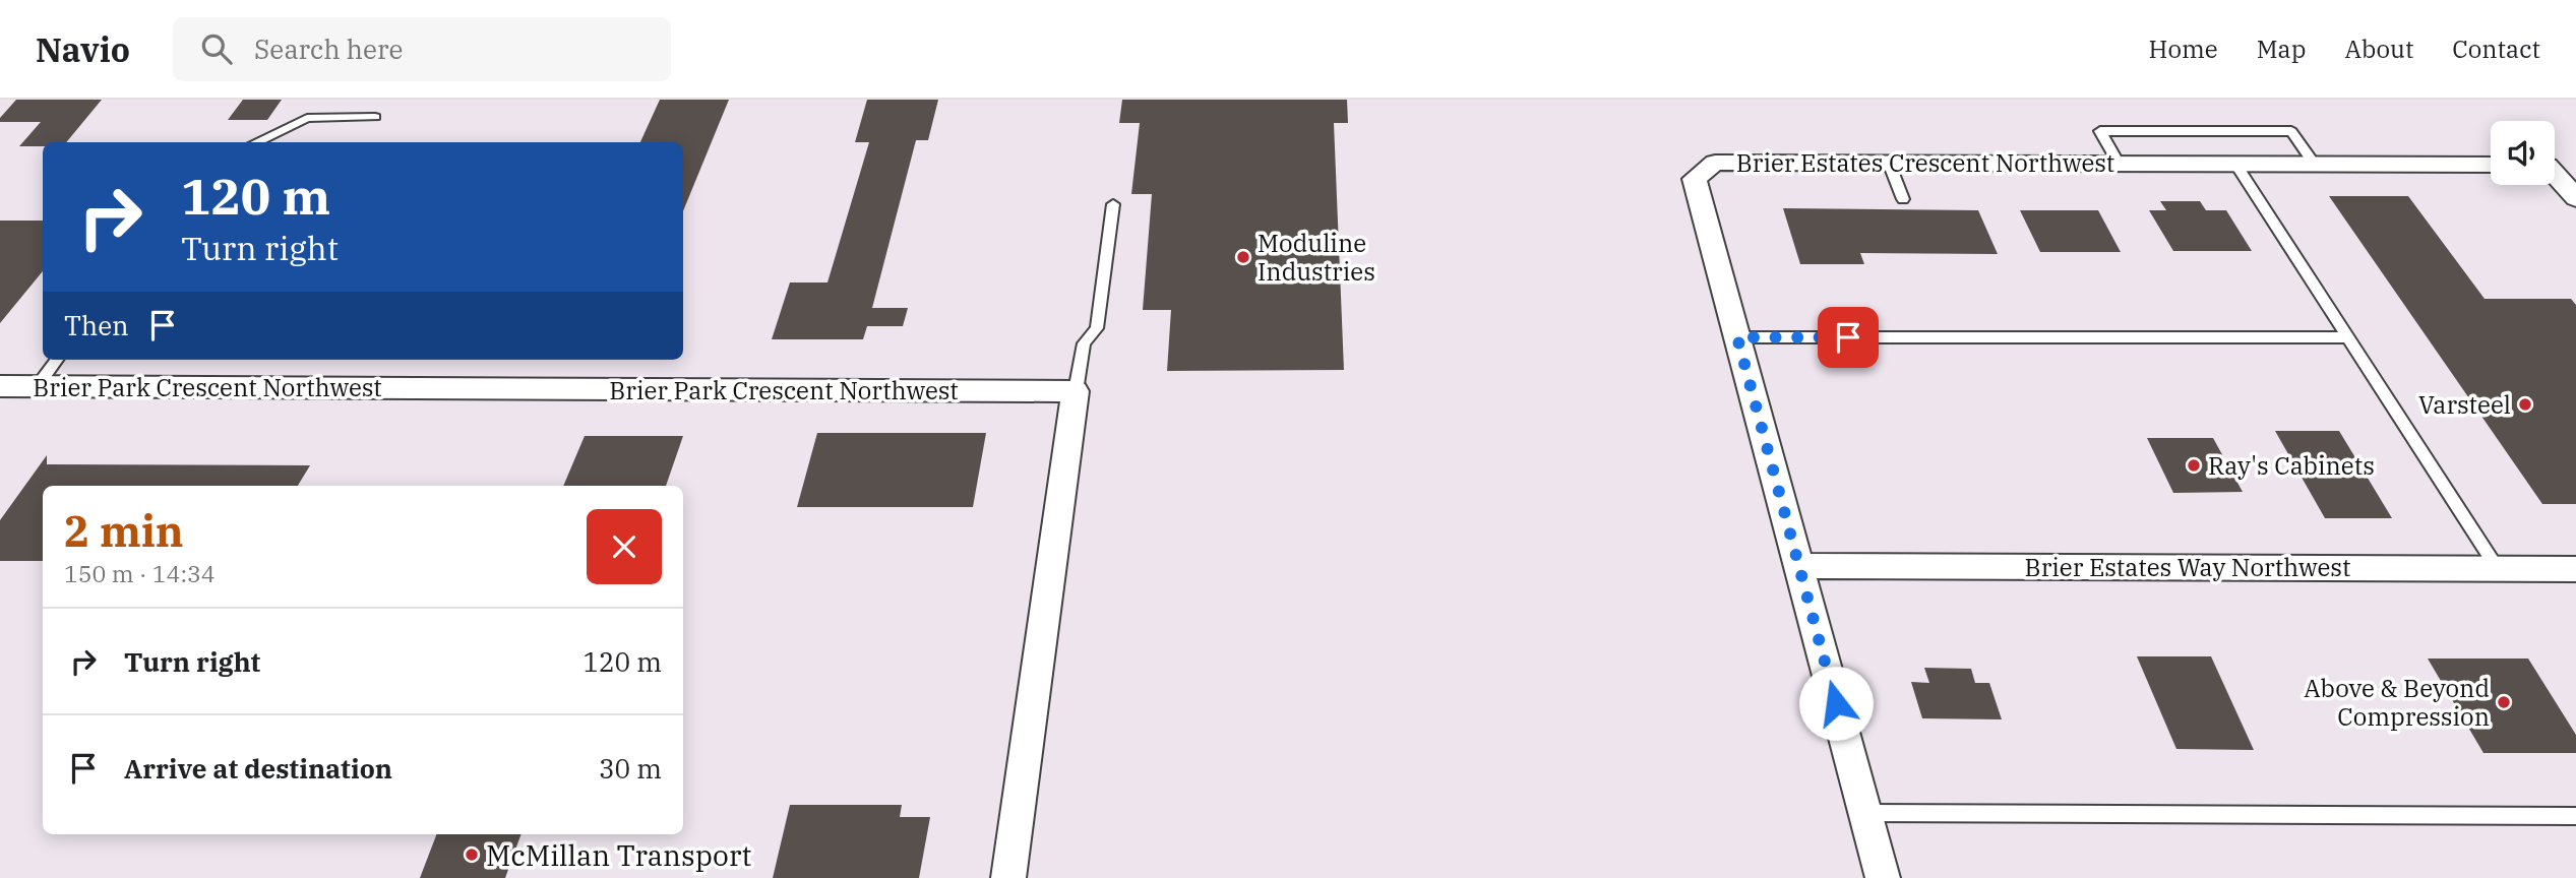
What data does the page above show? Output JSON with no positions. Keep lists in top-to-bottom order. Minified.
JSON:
{"streets":{"street":["Brier Estates Crescent Northwest","Brier Park Crescent Northwest","Brier Estates Way Northwest"]},"crossings":[["Brier Estates Crescent Northwest","Brier Estates Way Northwest"]],"places":["Moduline Industries","Varsteel","Ray's Cabinets","Above & Beyond Compression","McMillan Transport"],"page":{"header":"Navio","search":"Search here","nav":["Home","Map","About","Contact"],"turn":["120 m","Turn right"],"then":"Then","heading":["2 min","150 m · 14:34"],"list":[{"name":"Turn right","value":"120 m"},{"name":"Arrive at destination","value":"30 m"}]}}
